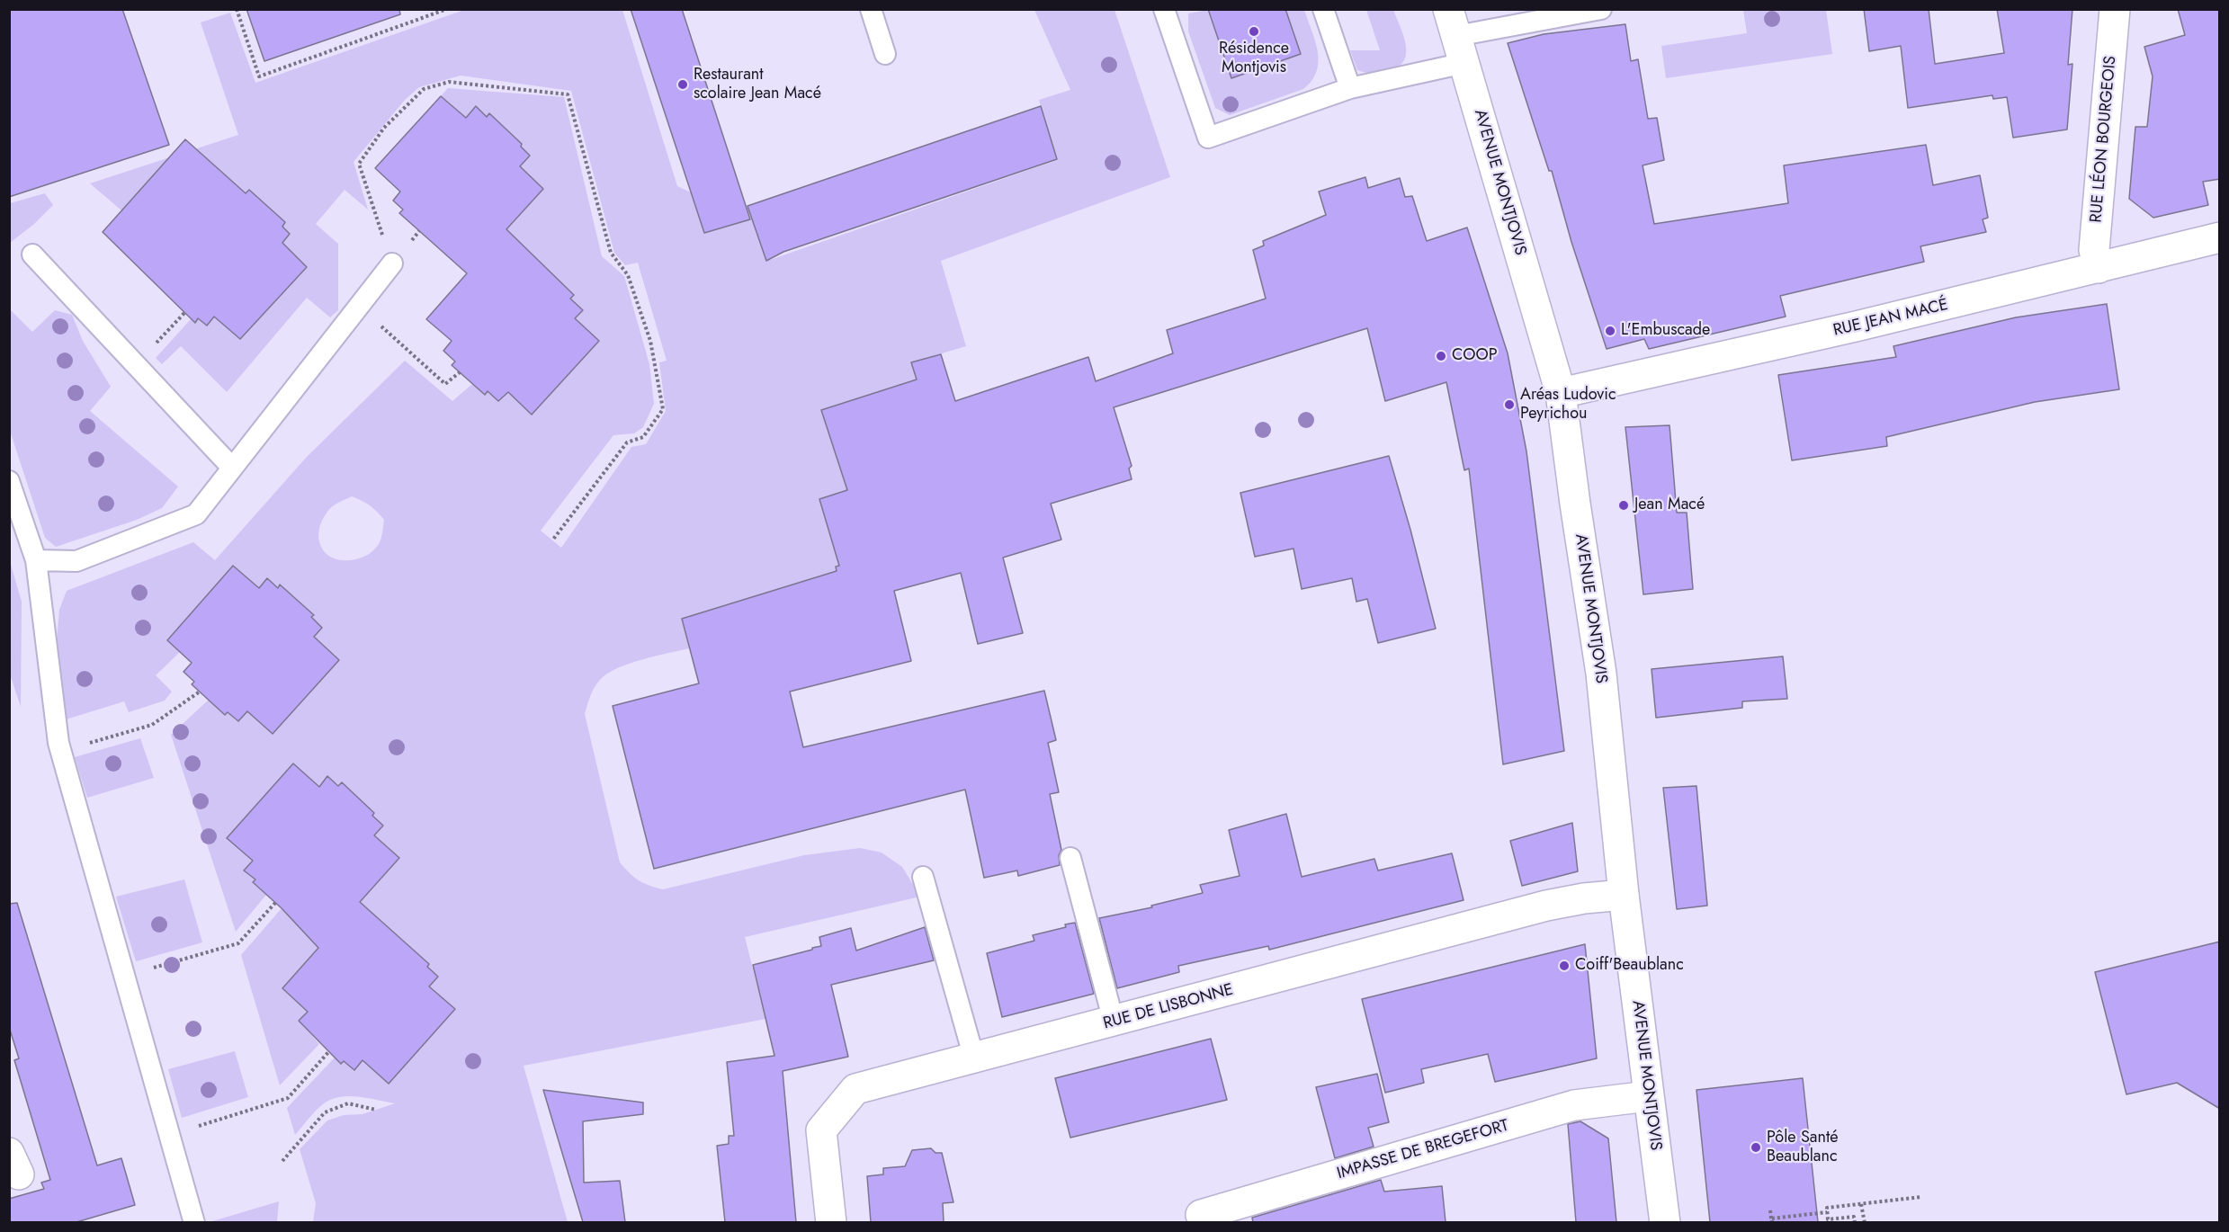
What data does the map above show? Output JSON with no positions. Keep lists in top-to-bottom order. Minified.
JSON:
{"streets":{"street":["RUE LÉON BOURGEOIS","AVENUE MONTJOVIS","RUE JEAN MACÉ","RUE DE LISBONNE","IMPASSE DE BREGEFORT"]},"crossings":[["RUE LÉON BOURGEOIS","RUE JEAN MACÉ"],["AVENUE MONTJOVIS","RUE JEAN MACÉ"],["AVENUE MONTJOVIS","RUE DE LISBONNE"],["AVENUE MONTJOVIS","IMPASSE DE BREGEFORT"]],"places":["Résidence Montjovis","Restaurant scolaire Jean Macé","L'Embuscade","COOP","Aréas Ludovic Peyrichou","Jean Macé","Coiff'Beaublanc","Pôle Santé Beaublanc"]}
